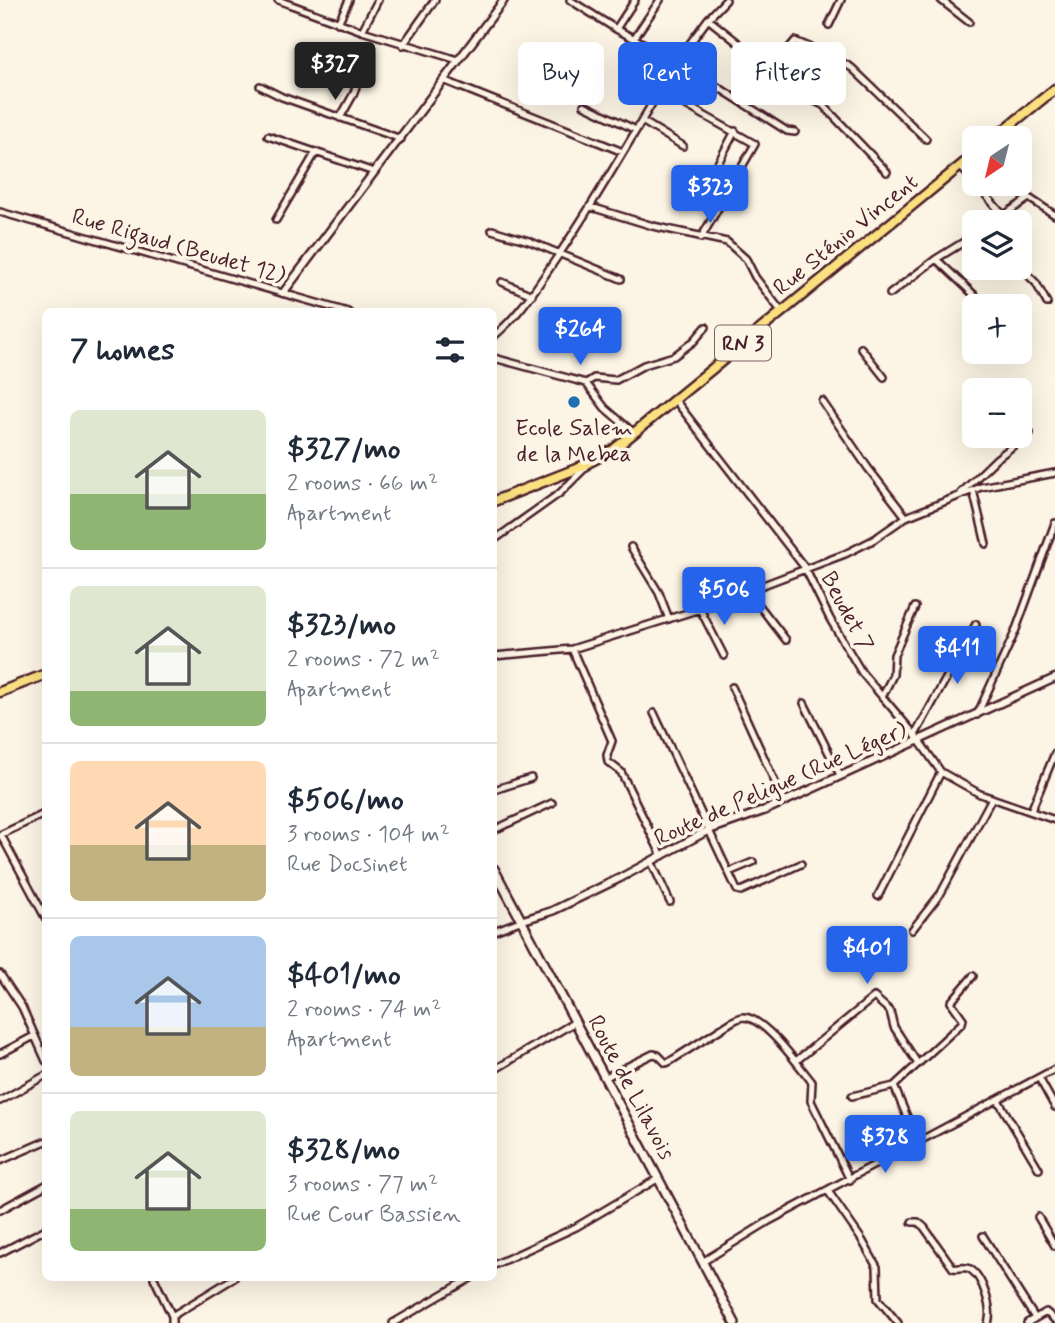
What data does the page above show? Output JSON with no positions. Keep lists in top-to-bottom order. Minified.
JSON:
{"streets":{"main road":["Rue Sténio Vincent","RN 3","Route de Lilavois"],"street":["Rue Rigaud (Beudet 12)","Beudet 7","Route de Peligue (Rue Léger)"]},"crossings":[["Rue Sténio Vincent","Beudet 7"],["Beudet 7","Route de Peligue (Rue Léger)"],["Route de Peligue (Rue Léger)","Route de Lilavois"]],"places":["Ecole Salem de la Mebea"],"north":"bottom left","page":{"price":["$327","$323","$264","$506","$411","$401","$328"],"chip":["Buy","Rent","Filters"],"map_buttons":["+","−"],"heading":"7 homes","list":[{"name":"$327/mo","note":"2 rooms · 66 m² · Apartment"},{"name":"$323/mo","note":"2 rooms · 72 m² · Apartment"},{"name":"$506/mo","note":"3 rooms · 104 m² · Rue Docsinet"},{"name":"$401/mo","note":"2 rooms · 74 m² · Apartment"},{"name":"$328/mo","note":"3 rooms · 77 m² · Rue Cour Bassien"}]}}
